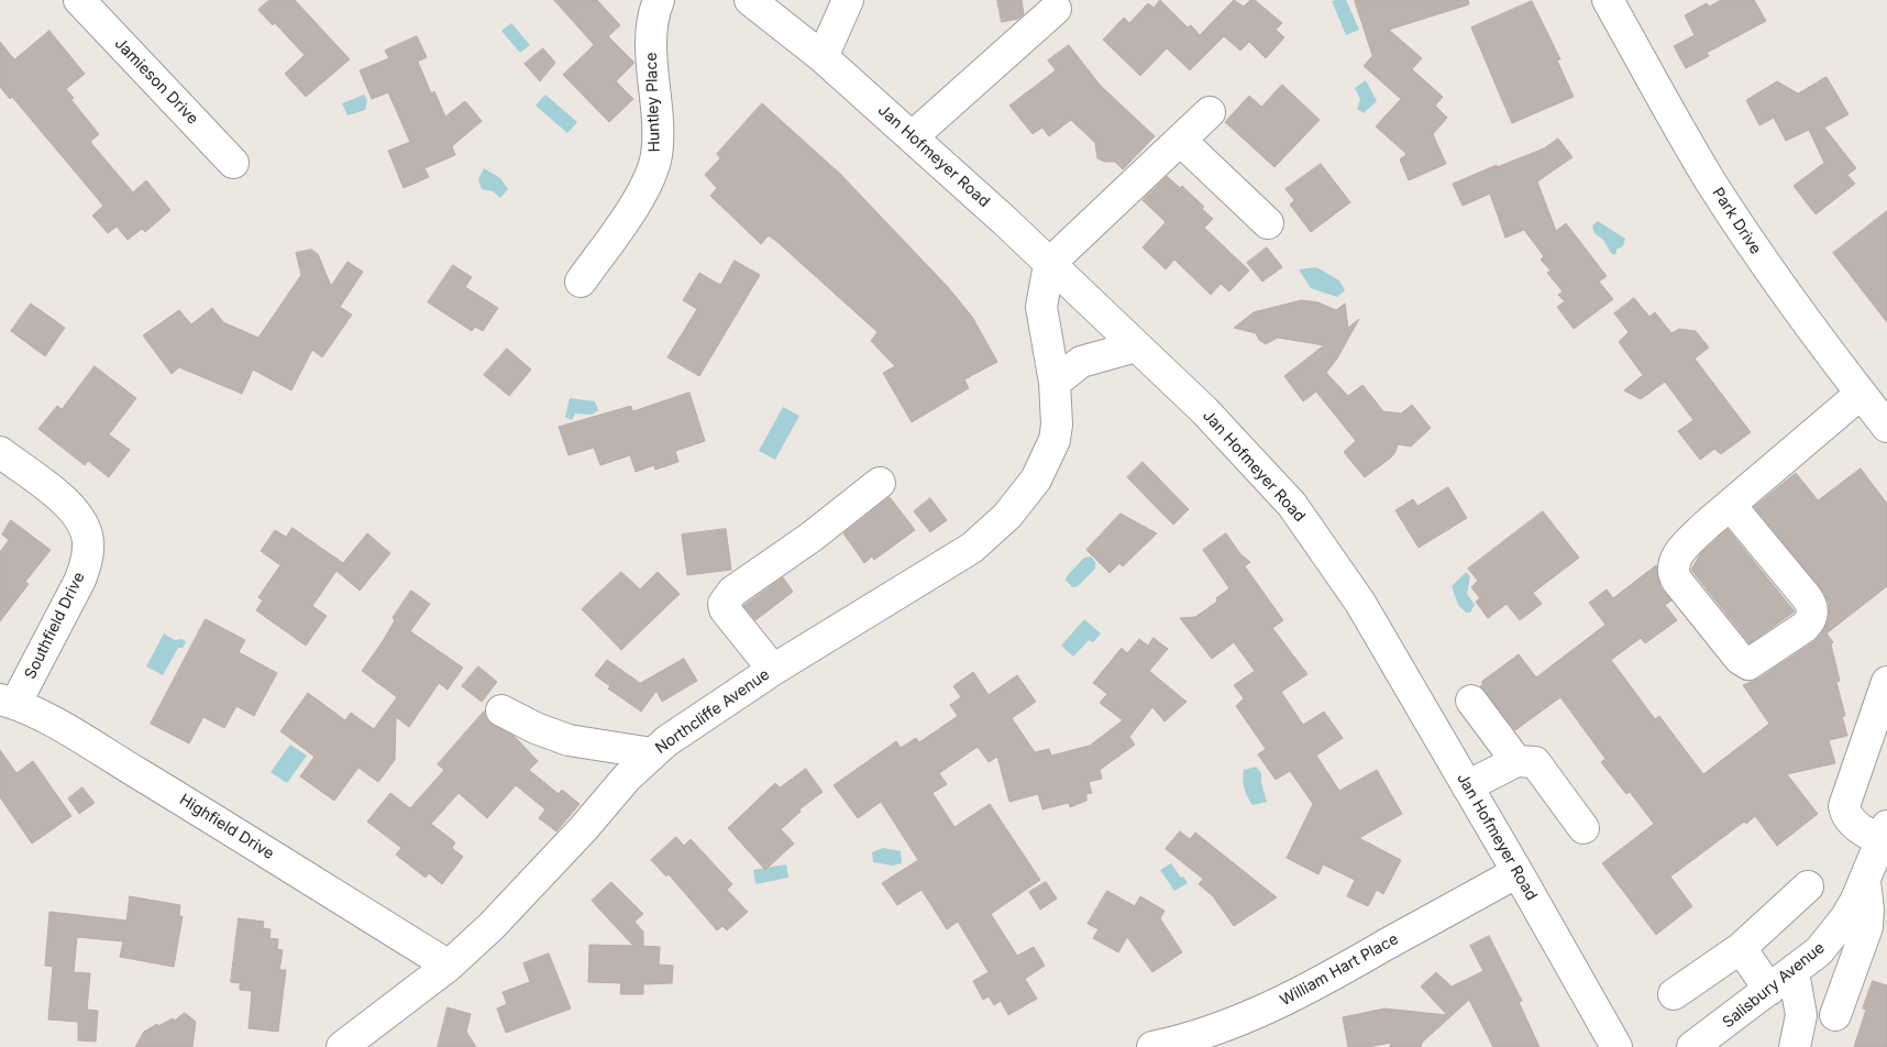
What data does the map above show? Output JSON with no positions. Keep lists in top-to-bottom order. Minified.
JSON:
{"streets":{"street":["Jamieson Drive","Huntley Place","Jan Hofmeyer Road","Park Drive","Southfield Drive","Northcliffe Avenue","Highfield Drive","William Hart Place","Salisbury Avenue"]},"crossings":[["Jan Hofmeyer Road","Northcliffe Avenue"],["Jan Hofmeyer Road","William Hart Place"],["Southfield Drive","Highfield Drive"],["Northcliffe Avenue","Highfield Drive"]]}
